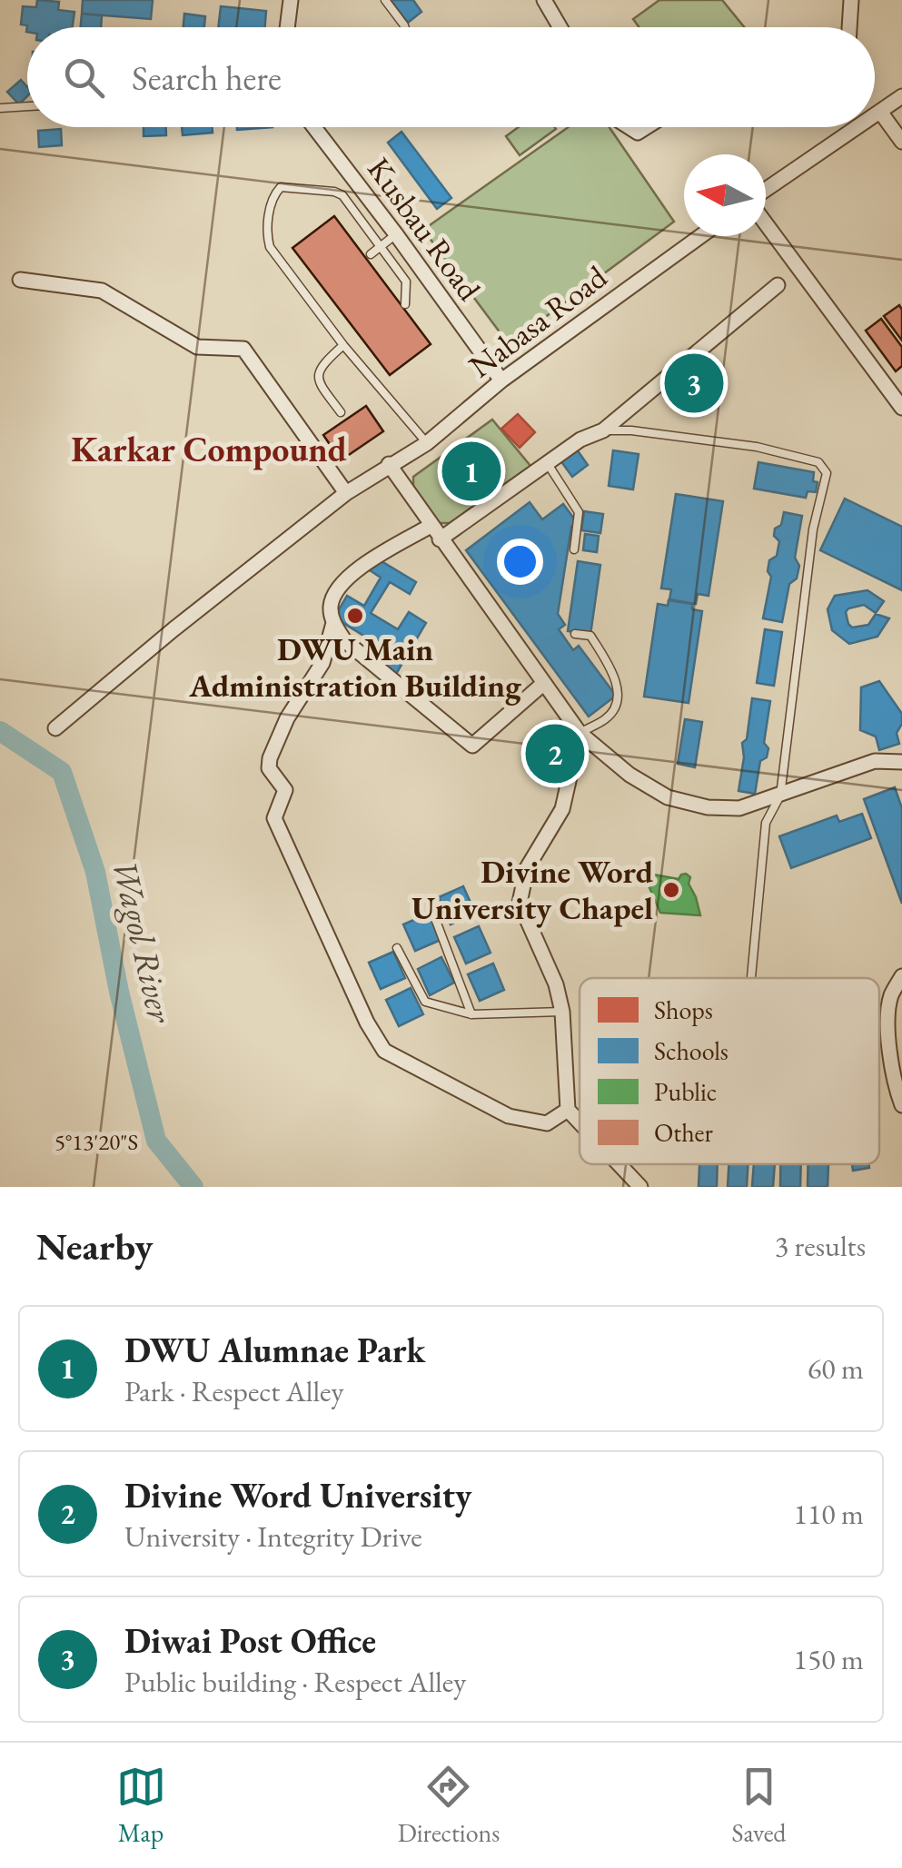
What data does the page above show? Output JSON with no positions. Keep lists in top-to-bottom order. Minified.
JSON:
{"streets":{"street":["Kusbau Road","Nabasa Road"]},"crossings":[["Kusbau Road","Nabasa Road"]],"districts":["Karkar Compound"],"water":["Wagol River"],"places":["DWU Main Administration Building","Divine Word University Chapel"],"legend":["Shops","Schools","Public","Other"],"north":"left","page":{"search":"Search here","pins":["3","1","2"],"heading":["Nearby","3 results"],"list":[{"mark":"1","name":"DWU Alumnae Park","note":"Park · Respect Alley","value":"60 m"},{"mark":"2","name":"Divine Word University","note":"University · Integrity Drive","value":"110 m"},{"mark":"3","name":"Diwai Post Office","note":"Public building · Respect Alley","value":"150 m"}],"nav":["Map","Directions","Saved"]},"coordinates":["5°13'20\"S"]}
